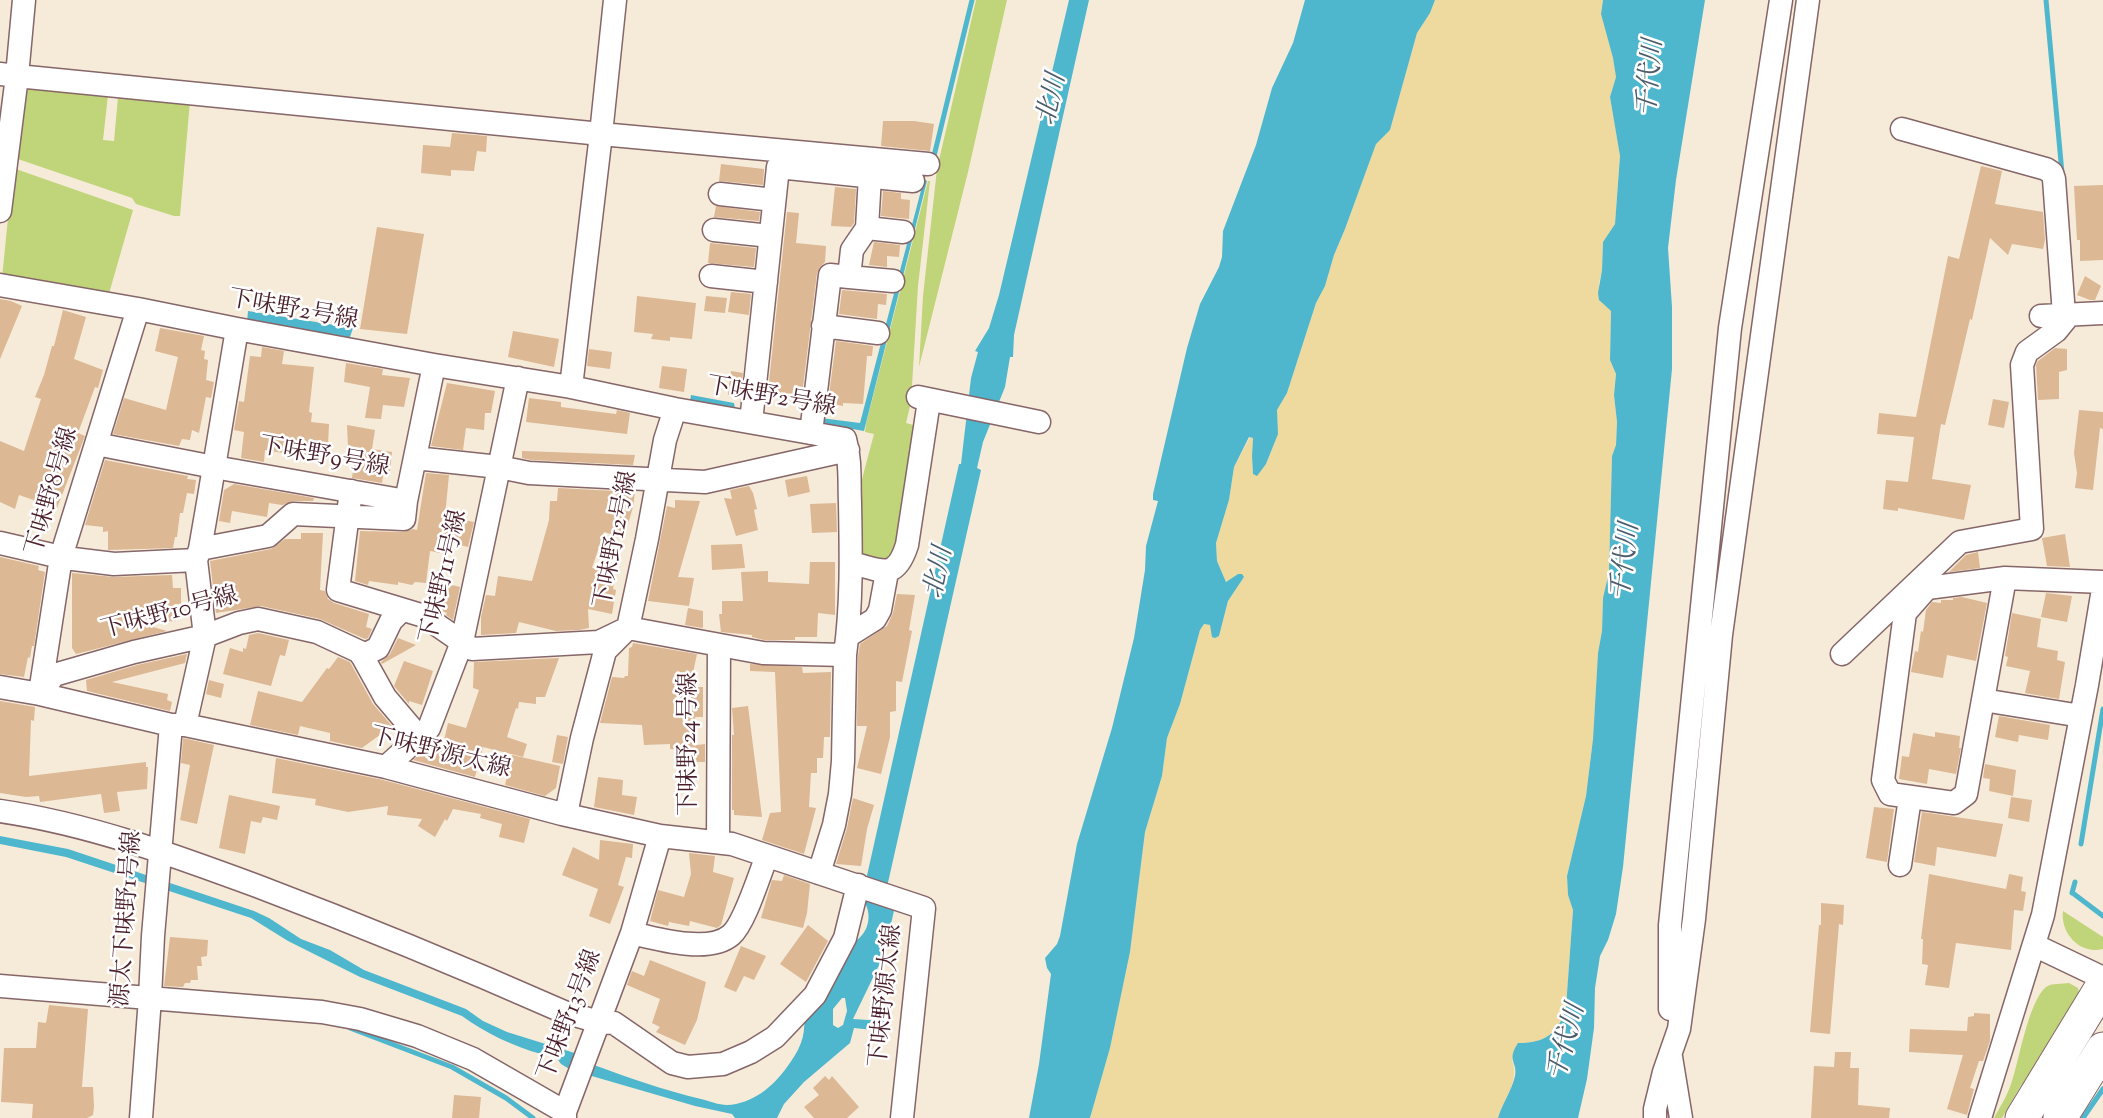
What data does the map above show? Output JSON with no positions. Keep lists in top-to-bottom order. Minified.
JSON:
{"streets":{"street":["下味野2号線","下味野9号線","下味野8号線","下味野12号線","下味野11号線","下味野10号線","下味野24号線","下味野源太線","源太下味野1号線","下味野13号線"]},"crossings":[["下味野2号線","下味野9号線"],["下味野2号線","下味野8号線"],["下味野2号線","下味野12号線"],["下味野2号線","下味野11号線"],["下味野2号線","下味野源太線"],["下味野2号線","源太下味野1号線"],["下味野9号線","下味野8号線"],["下味野9号線","源太下味野1号線"],["下味野8号線","下味野10号線"],["下味野8号線","下味野源太線"],["下味野12号線","下味野源太線"],["下味野11号線","下味野源太線"],["下味野10号線","下味野源太線"],["下味野10号線","源太下味野1号線"],["下味野24号線","下味野源太線"],["下味野源太線","源太下味野1号線"],["下味野源太線","下味野13号線"]],"water":["千代川","北川"]}
